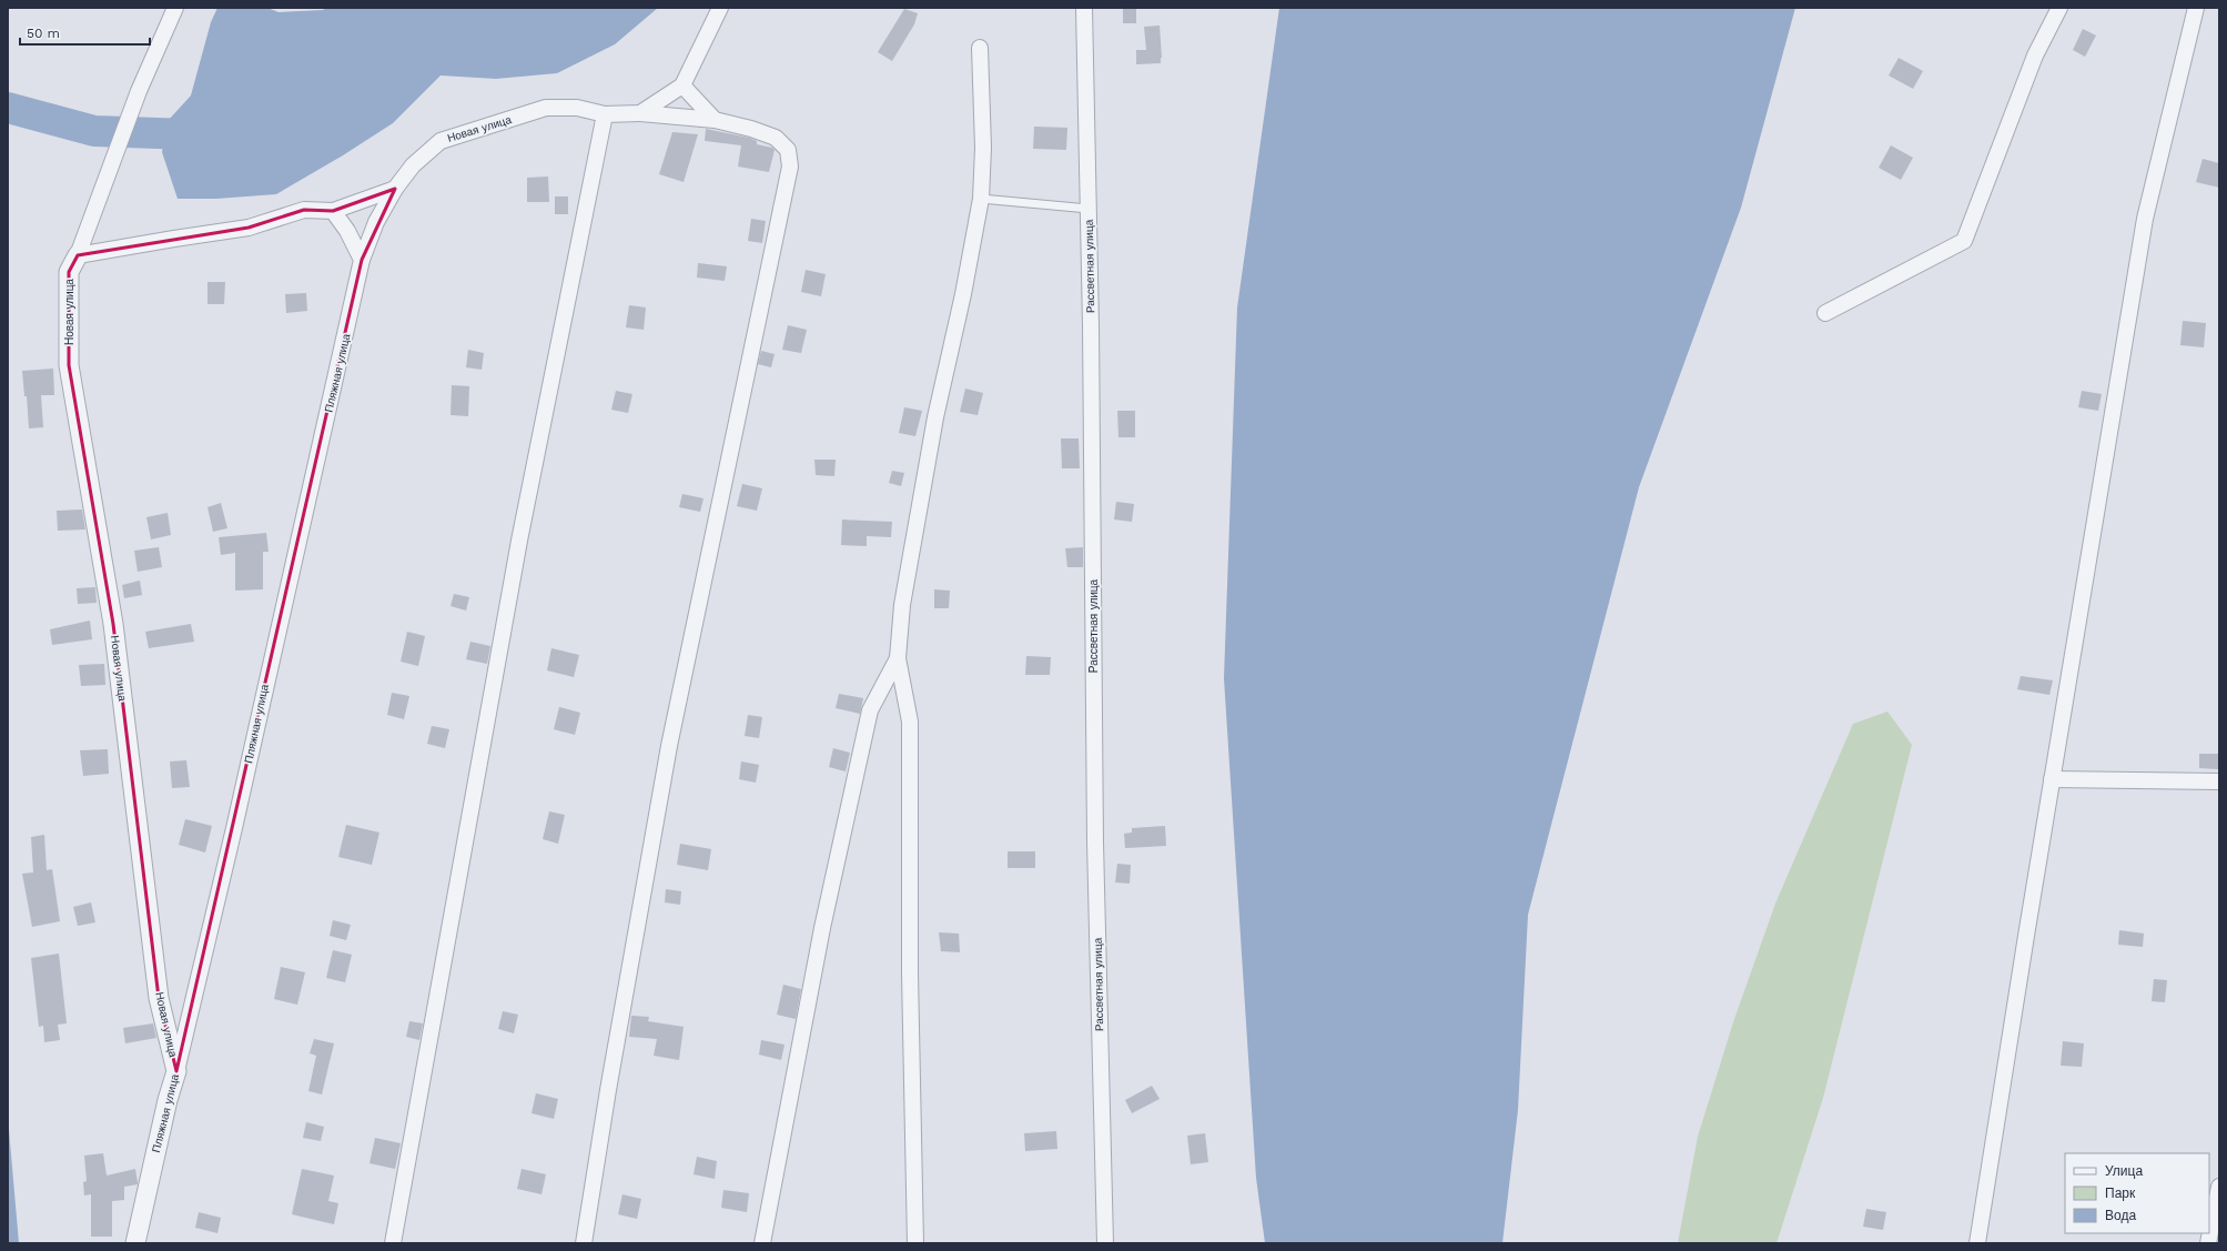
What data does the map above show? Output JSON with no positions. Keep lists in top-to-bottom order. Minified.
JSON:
{"streets":{"street":["Новая улица","Рассветная улица","Пляжная улица"]},"crossings":[["Новая улица","Пляжная улица"]],"legend":["Улица","Парк","Вода"],"scale_bar":"50 m"}
